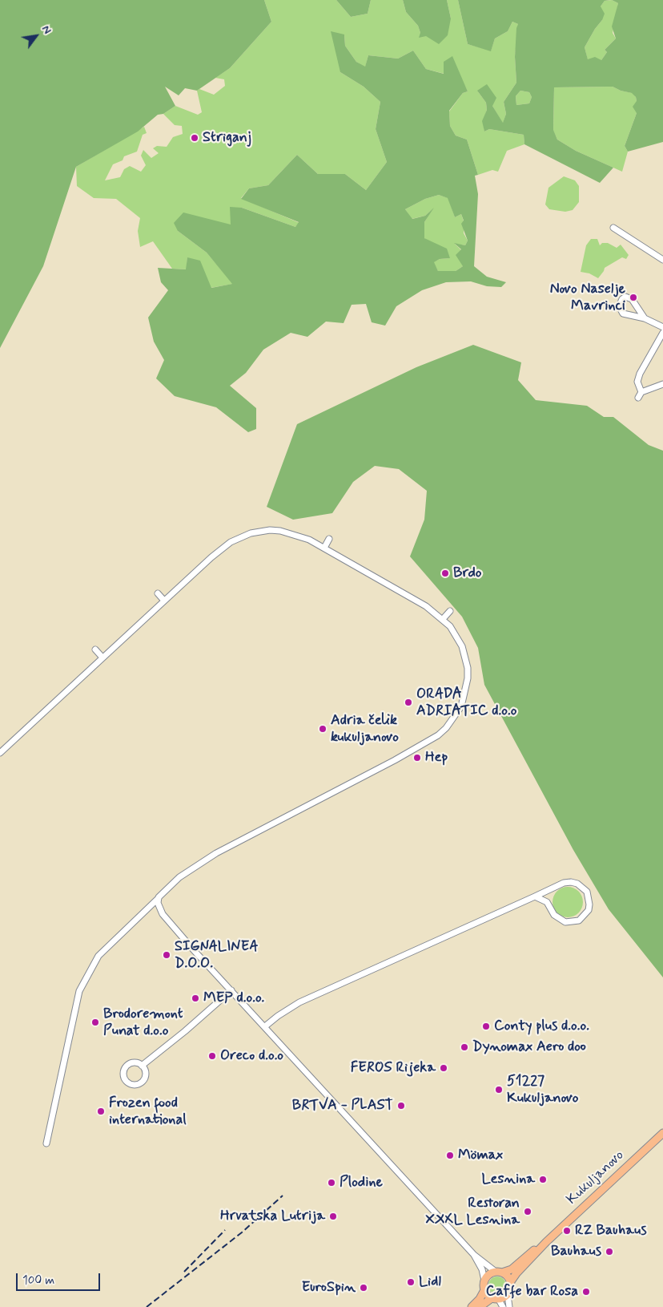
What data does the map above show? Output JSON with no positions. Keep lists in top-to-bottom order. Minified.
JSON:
{"streets":{"main road":["Kukuljanovo"]},"places":["Striganj","Novo Naselje Mavrinci","Brdo","ORADA ADRIATIC d.o.o","Adria čelik kukuljanovo","Hep","SIGNALINEA D.O.O.","MEP d.o.o.","Brodoremont Punat d.o.o","Conty plus d.o.o.","Dynomax Aero doo","Oreco d.o.o","FEROS Rijeka","51227 Kukuljanovo","BRTVA - PLAST","Frozen food international","Mömax","Lesnina","Plodine","Restoran XXXL Lesnina","Hrvatska Lutrija","RZ Bauhaus","Bauhaus","Lidl","EuroSpin","Caffe bar Rosa"],"scale_bar":"100 m","north":"top right"}
